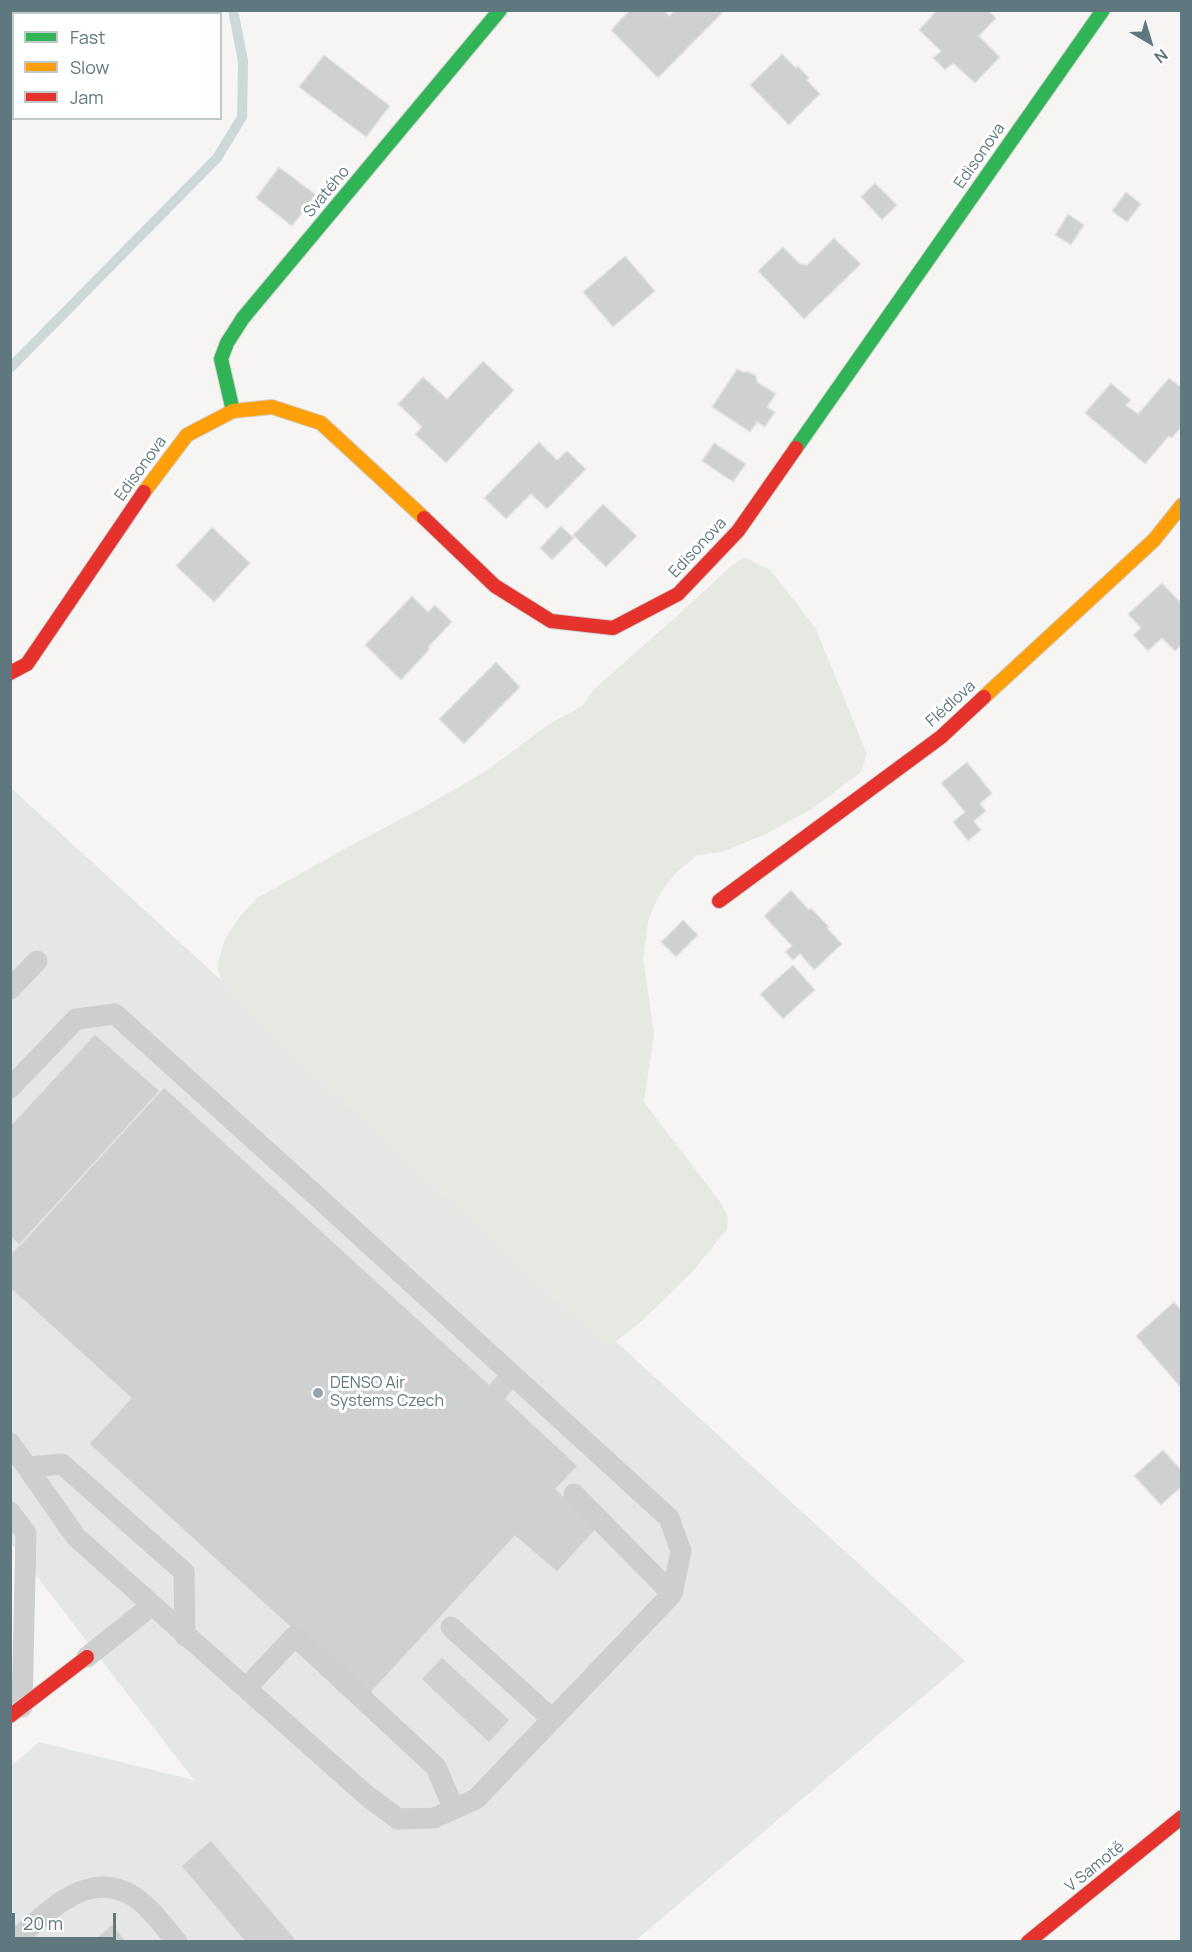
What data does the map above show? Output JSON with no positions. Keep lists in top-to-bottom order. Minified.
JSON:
{"streets":{"street":["Edisonova","Svatého","Flédlova","V Samotě"]},"crossings":[["Edisonova","Svatého"]],"places":["DENSO Air Systems Czech"],"legend":["Fast","Slow","Jam"],"scale_bar":"20 m","north":"bottom right"}
